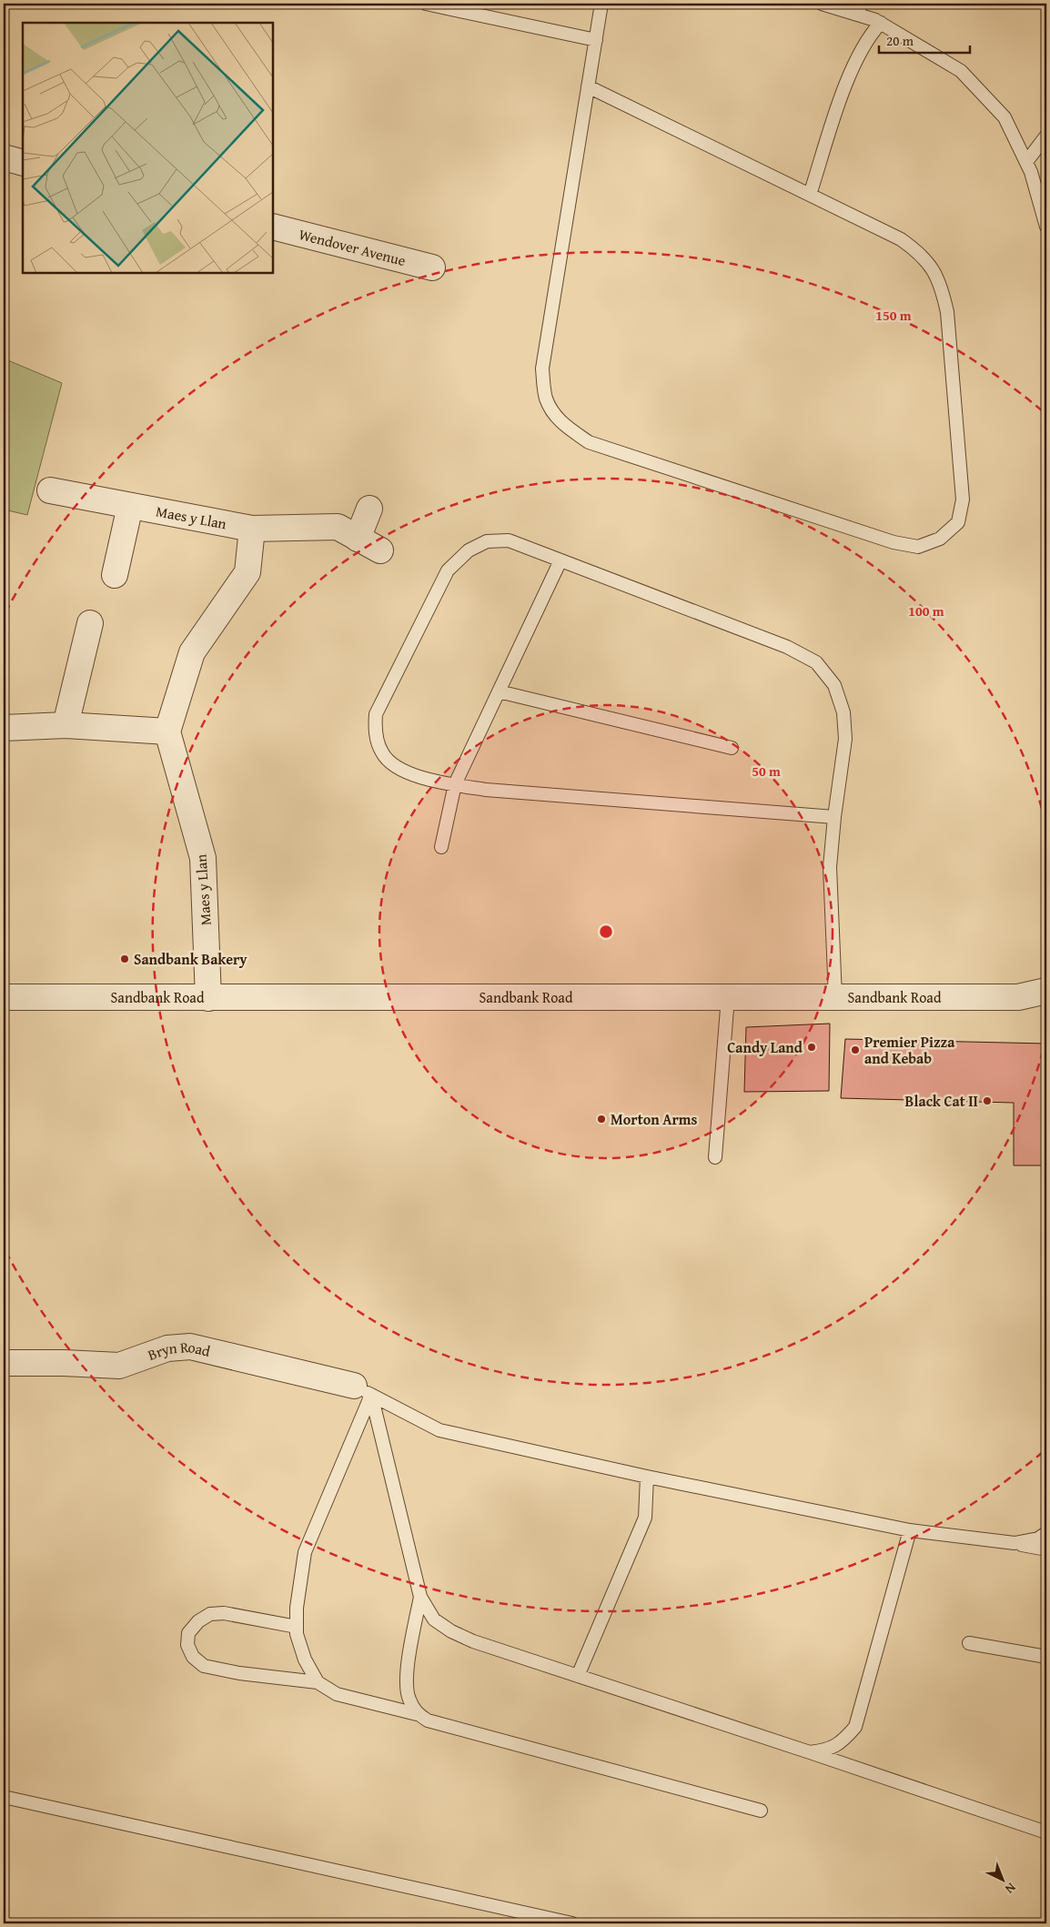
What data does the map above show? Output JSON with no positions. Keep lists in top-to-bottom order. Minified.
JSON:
{"streets":{"street":["Wendover Avenue","Maes y Llan","Sandbank Road","Bryn Road"]},"crossings":[["Maes y Llan","Sandbank Road"]],"places":["Sandbank Bakery","Candy Land","Premier Pizza and Kebab","Black Cat II","Morton Arms"],"scale_bar":"20 m","north":"bottom right","rings":["150 m","100 m","50 m"]}
